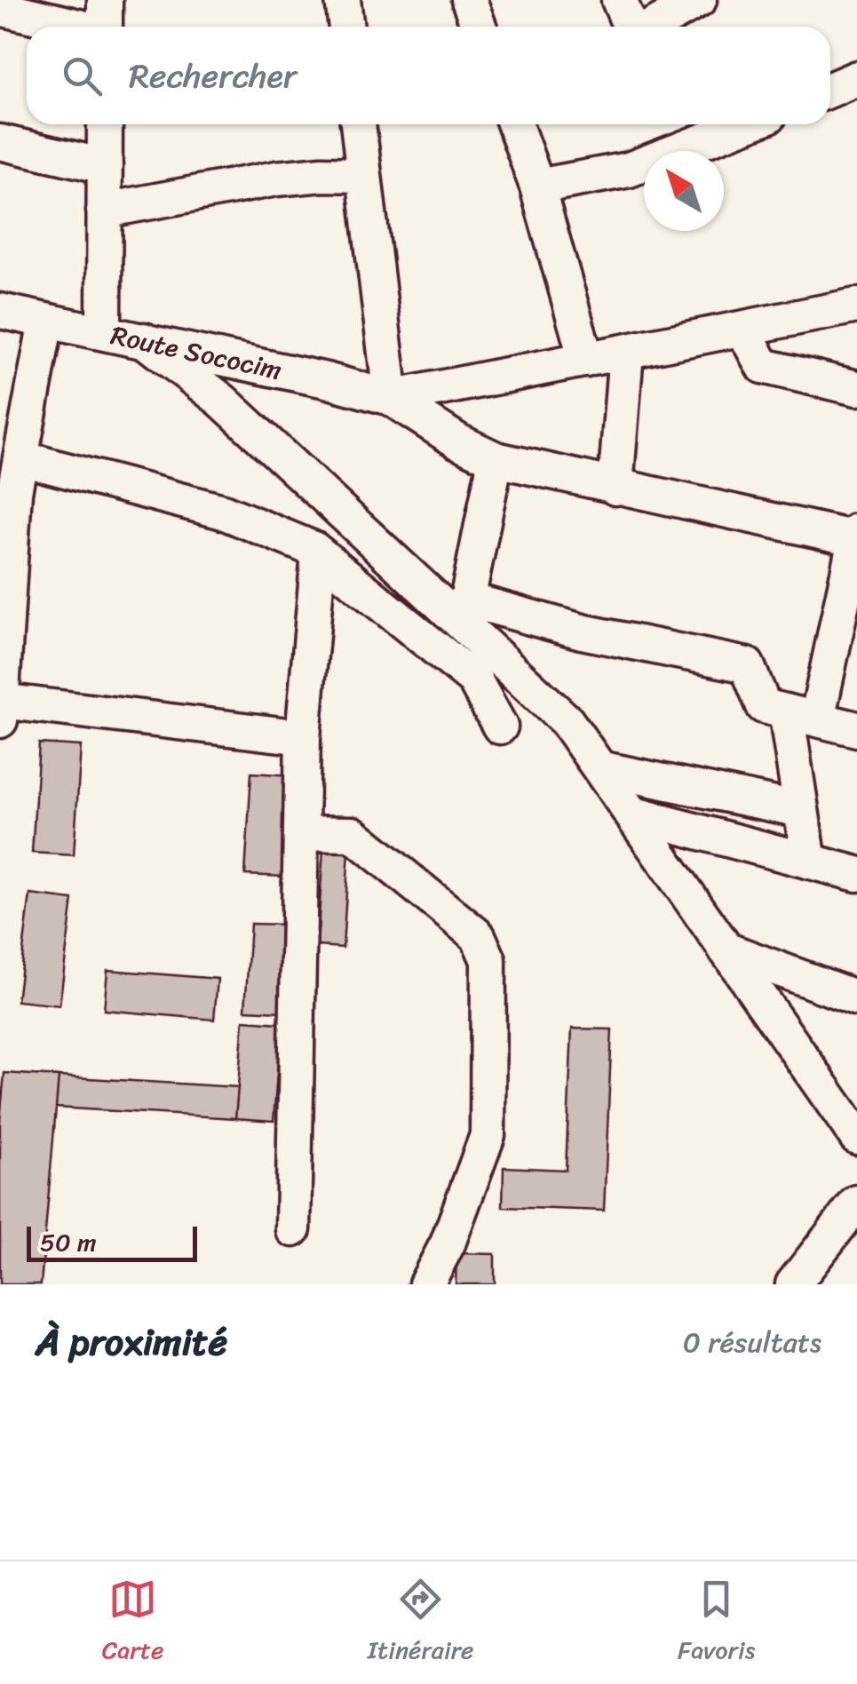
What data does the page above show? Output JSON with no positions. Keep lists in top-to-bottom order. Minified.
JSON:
{"streets":{"street":["Route Sococim"]},"scale_bar":"50 m","north":"top left","page":{"search":"Rechercher","scale":"50 m","heading":["À proximité","0 résultats"],"nav":["Carte","Itinéraire","Favoris"]}}
